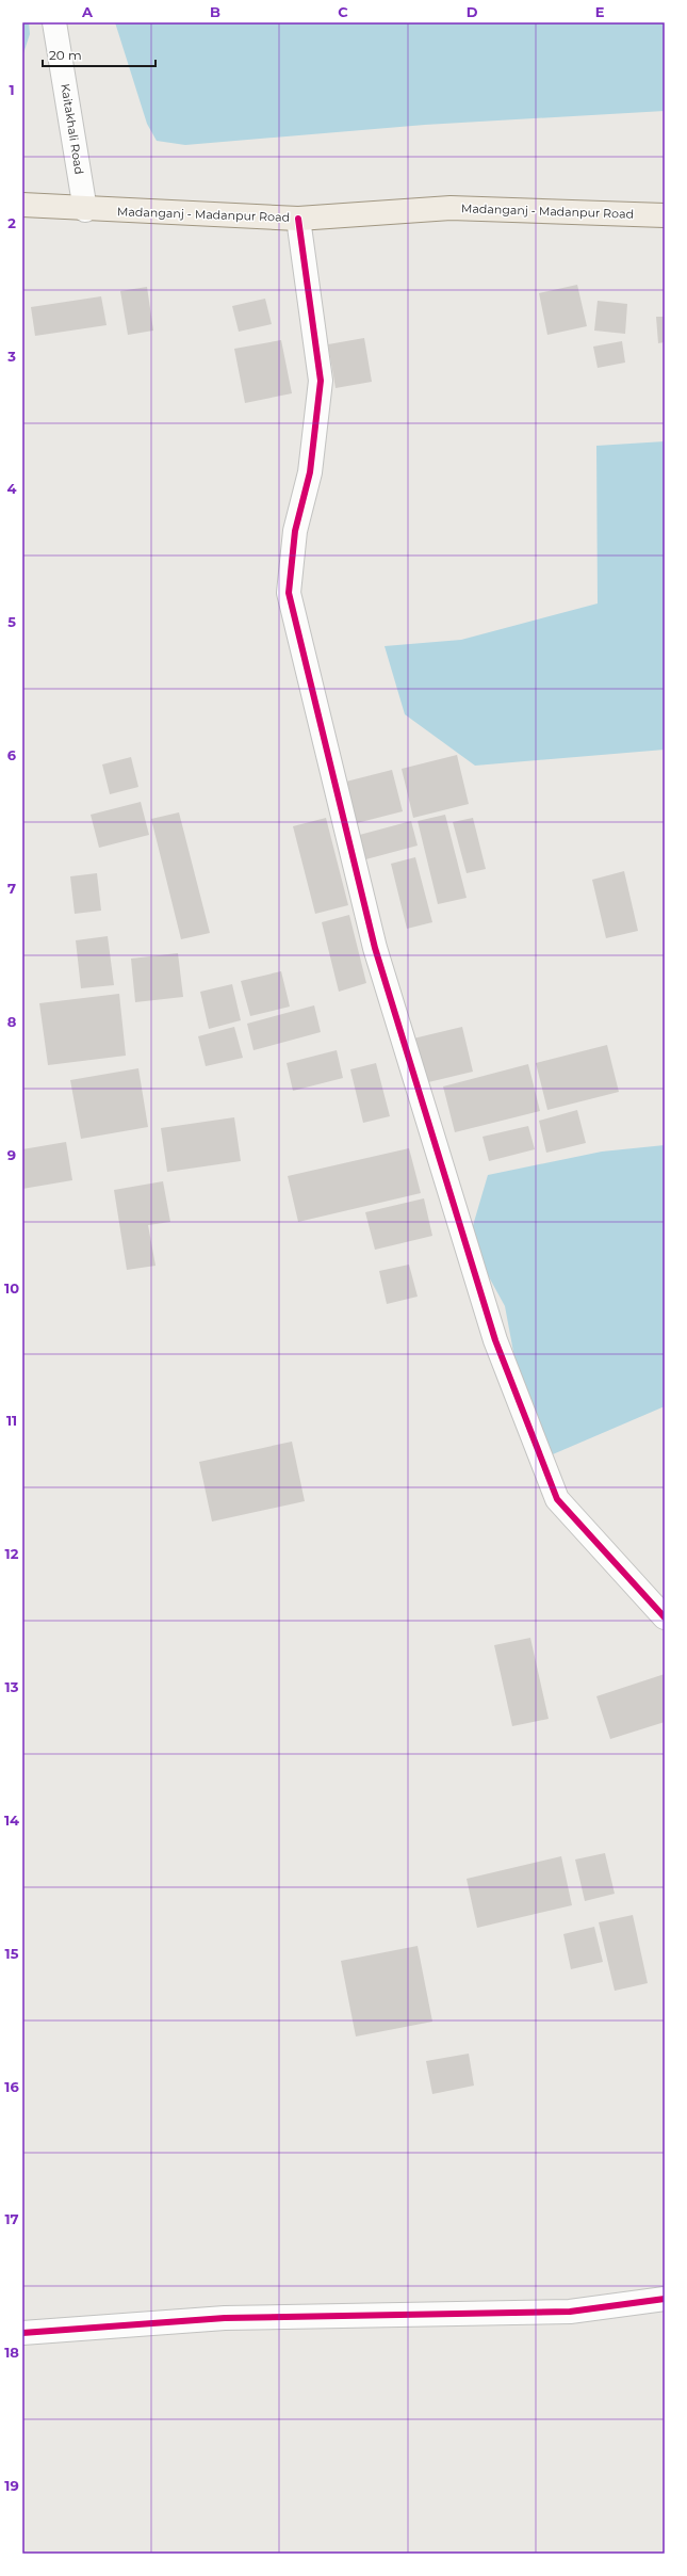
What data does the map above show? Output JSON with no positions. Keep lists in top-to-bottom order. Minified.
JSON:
{"streets":{"main road":["Madanganj - Madanpur Road"],"street":["Kaitakhali Road"]},"crossings":[["Kaitakhali Road","Madanganj - Madanpur Road"]],"scale_bar":"20 m","grid":{"columns":["A","B","C","D","E"],"rows":["1","2","3","4","5","6","7","8","9","10","11","12","13","14","15","16","17","18","19"]}}
